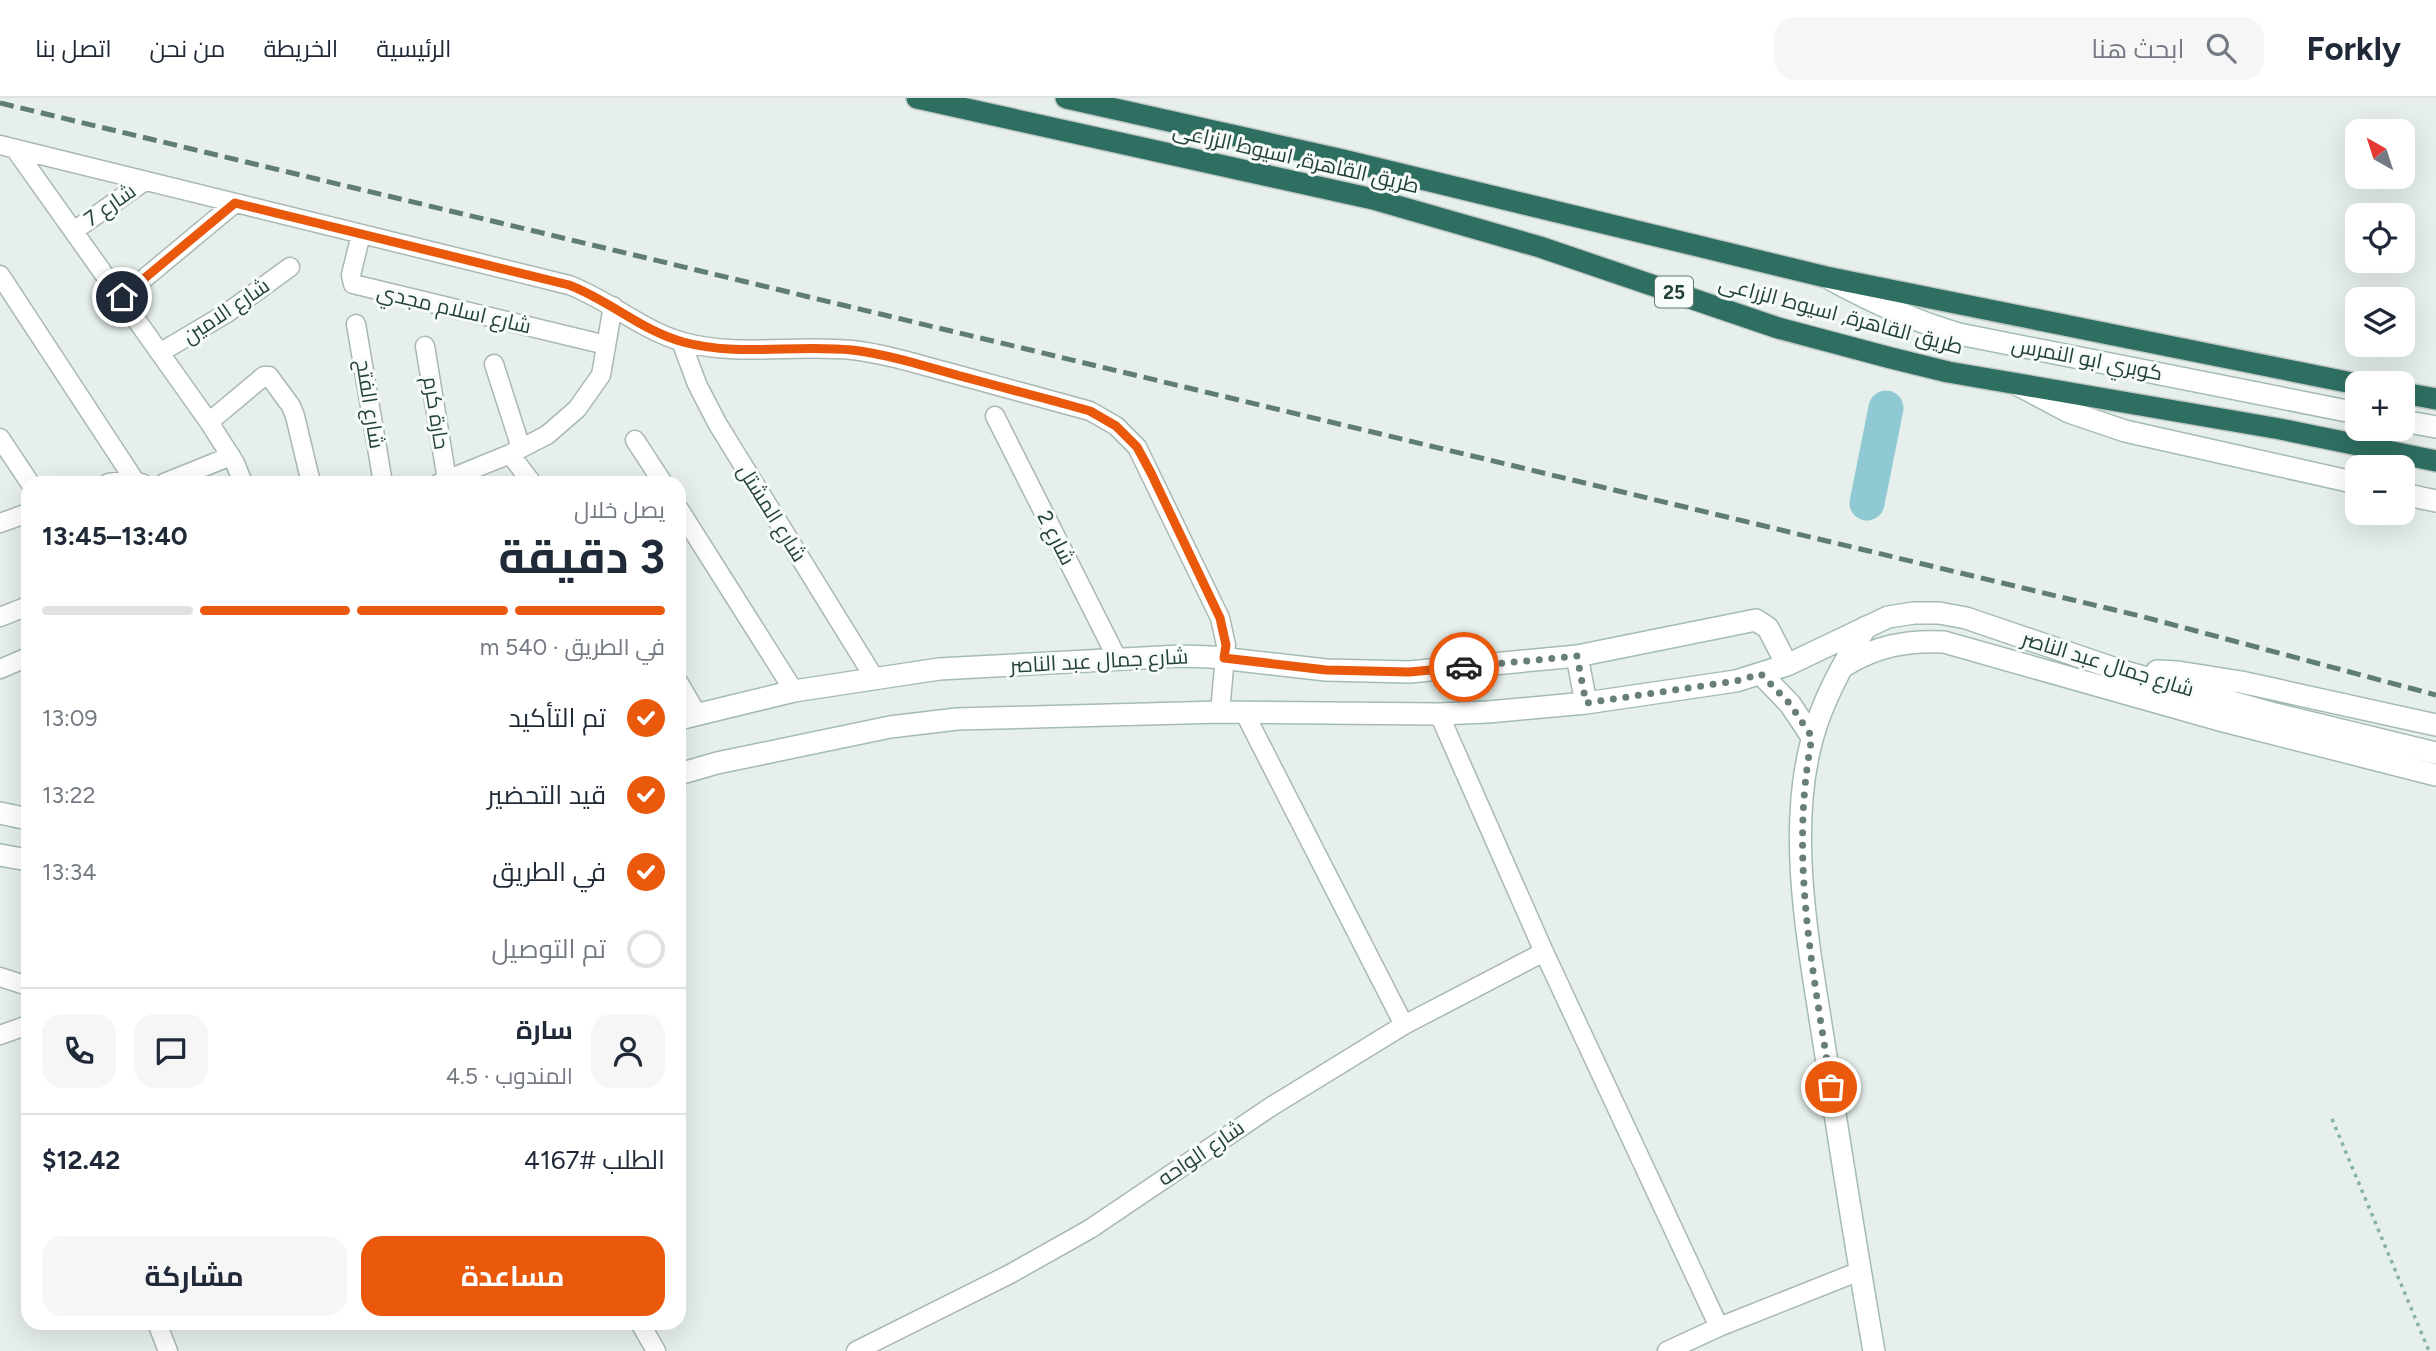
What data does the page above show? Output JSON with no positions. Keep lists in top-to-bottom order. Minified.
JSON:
{"streets":{"highway":["طريق القاهرة, اسيوط الزراعى","25"],"street":["شارع 7","شارع اسلام مجدي","شارع الامين","كوبري ابو النمرس","شارع الفتح","حارة كرم","شارع المشتل","شارع 2","شارع جمال عبد الناصر","شارع الواحه"]},"crossings":[["طريق القاهرة, اسيوط الزراعى","كوبري ابو النمرس"],["شارع المشتل","شارع جمال عبد الناصر"],["شارع 2","شارع جمال عبد الناصر"]],"north":"top left","page":{"header":"Forkly","search":"ابحث هنا","nav":["الرئيسية","الخريطة","من نحن","اتصل بنا"],"map_buttons":["+","−"],"heading":["3 دقيقة","يصل خلال","13:40–13:45"],"panel":["سارة","المندوب · 4.5","الطلب #4167","$12.42"],"bar":"في الطريق · 540 m","list":[["تم التأكيد","13:09"],["قيد التحضير","13:22"],["في الطريق","13:34"],"تم التوصيل"],"buttons":["مساعدة","مشاركة"]}}
